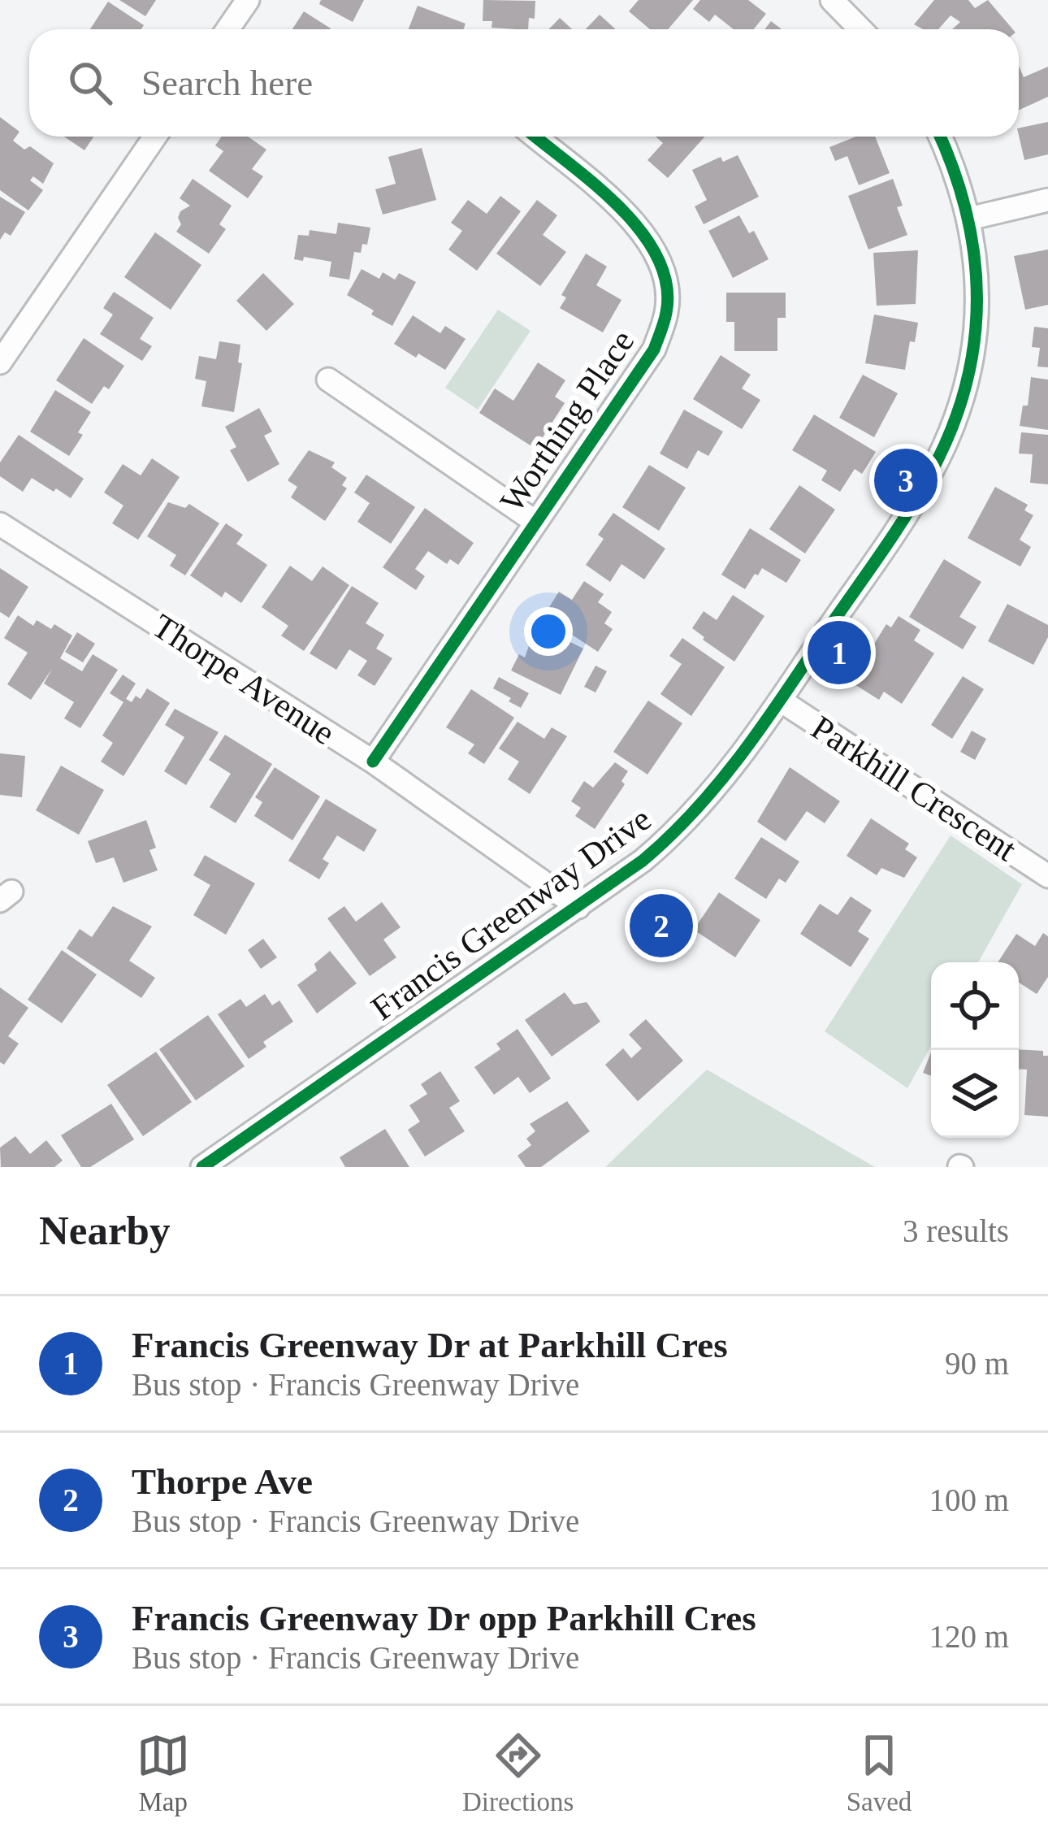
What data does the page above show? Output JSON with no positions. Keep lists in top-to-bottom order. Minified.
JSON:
{"streets":{"street":["Worthing Place","Thorpe Avenue","Parkhill Crescent","Francis Greenway Drive"]},"crossings":[["Worthing Place","Thorpe Avenue"],["Thorpe Avenue","Francis Greenway Drive"],["Parkhill Crescent","Francis Greenway Drive"]],"page":{"search":"Search here","pins":["3","1","2"],"heading":["Nearby","3 results"],"list":[{"mark":"1","name":"Francis Greenway Dr at Parkhill Cres","note":"Bus stop · Francis Greenway Drive","value":"90 m"},{"mark":"2","name":"Thorpe Ave","note":"Bus stop · Francis Greenway Drive","value":"100 m"},{"mark":"3","name":"Francis Greenway Dr opp Parkhill Cres","note":"Bus stop · Francis Greenway Drive","value":"120 m"}],"nav":["Map","Directions","Saved"]}}
